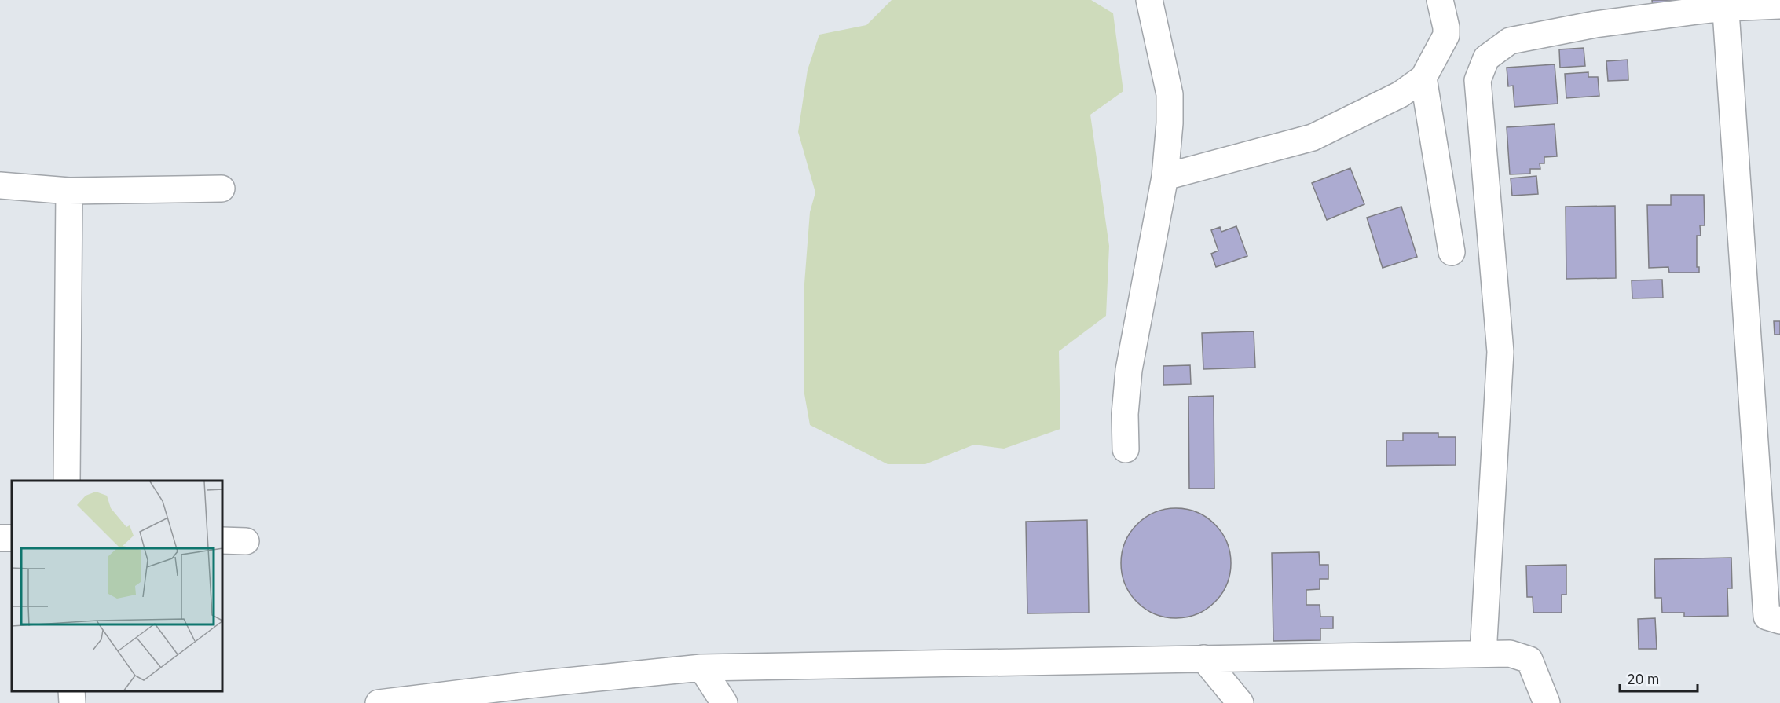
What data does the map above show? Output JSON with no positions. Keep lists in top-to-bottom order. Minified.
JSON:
{"scale_bar":"20 m"}
